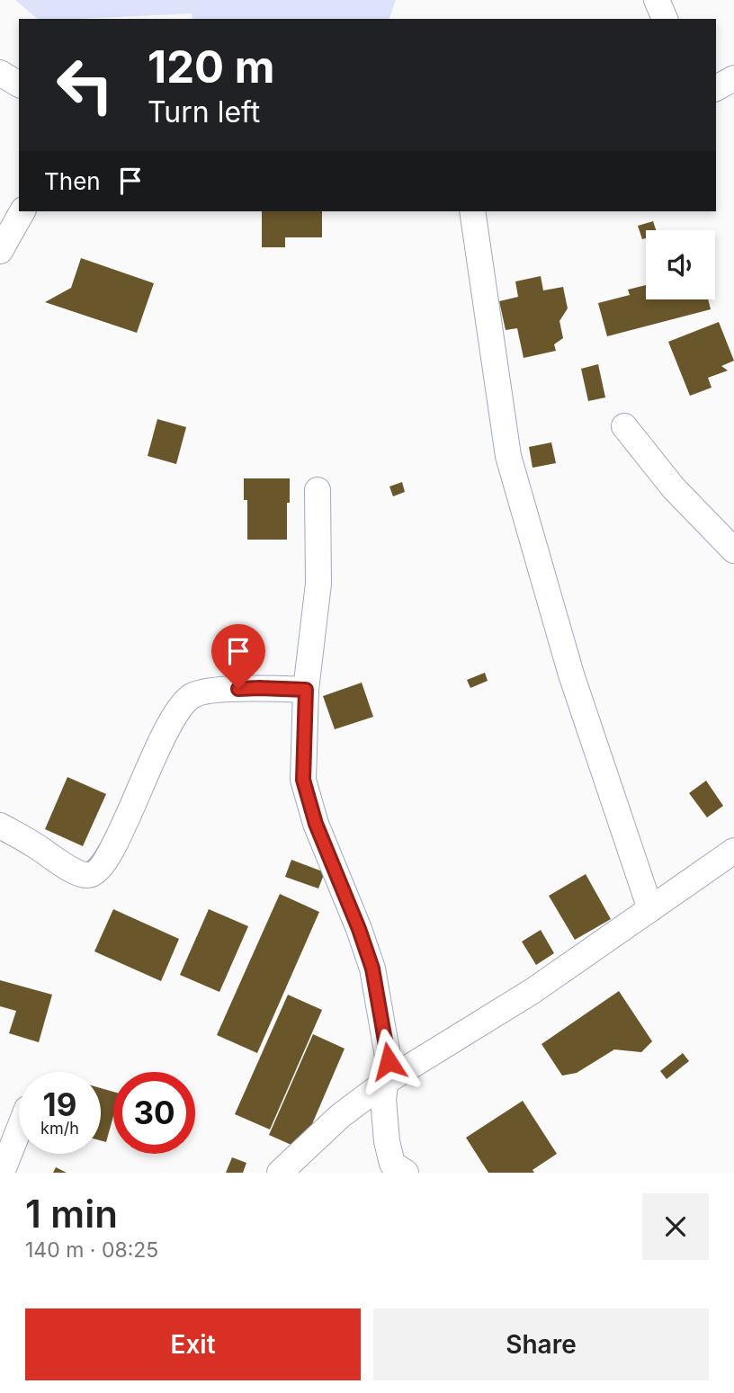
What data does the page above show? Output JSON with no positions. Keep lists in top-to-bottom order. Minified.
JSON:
{"page":{"turn":["120 m","Turn left"],"then":"Then","speed":"19 km/h","limit":"30","heading":["1 min","140 m · 08:25"],"buttons":["Exit","Share"]}}
